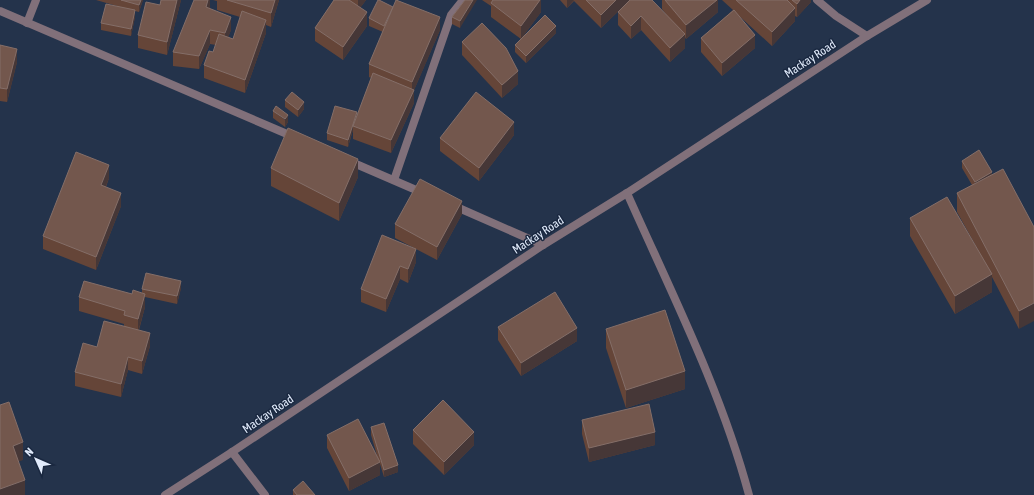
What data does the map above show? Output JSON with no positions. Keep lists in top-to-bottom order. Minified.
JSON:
{"streets":{"street":["Mackay Road"]},"north":"top left"}
